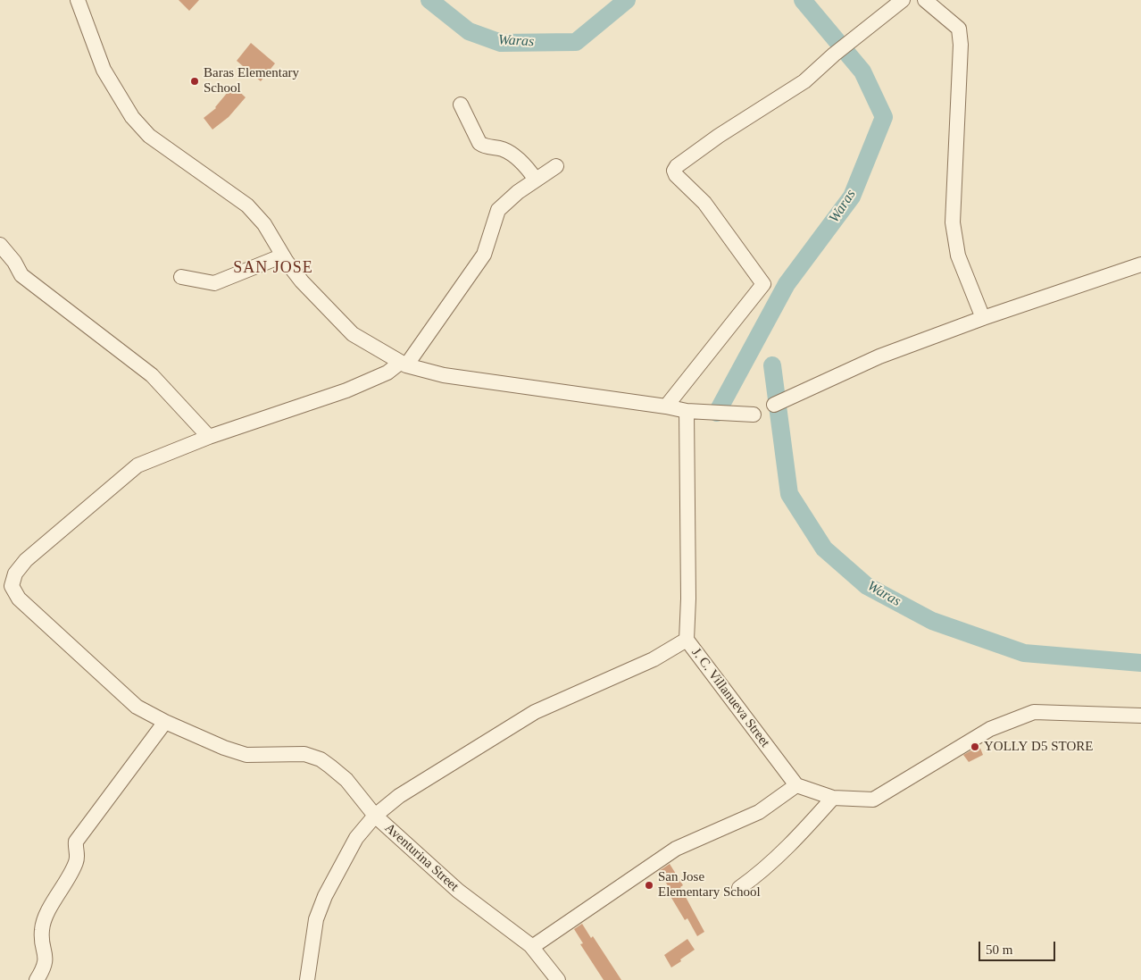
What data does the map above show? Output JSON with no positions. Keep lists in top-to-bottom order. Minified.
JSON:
{"streets":{"street":["J. C. Villanueva Street","Aventurina Street"]},"crossings":[["J. C. Villanueva Street","Aventurina Street"]],"districts":["SAN JOSE"],"water":["Waras"],"places":["Baras Elementary School","YOLLY D5 STORE","San Jose Elementary School"],"scale_bar":"50 m"}
